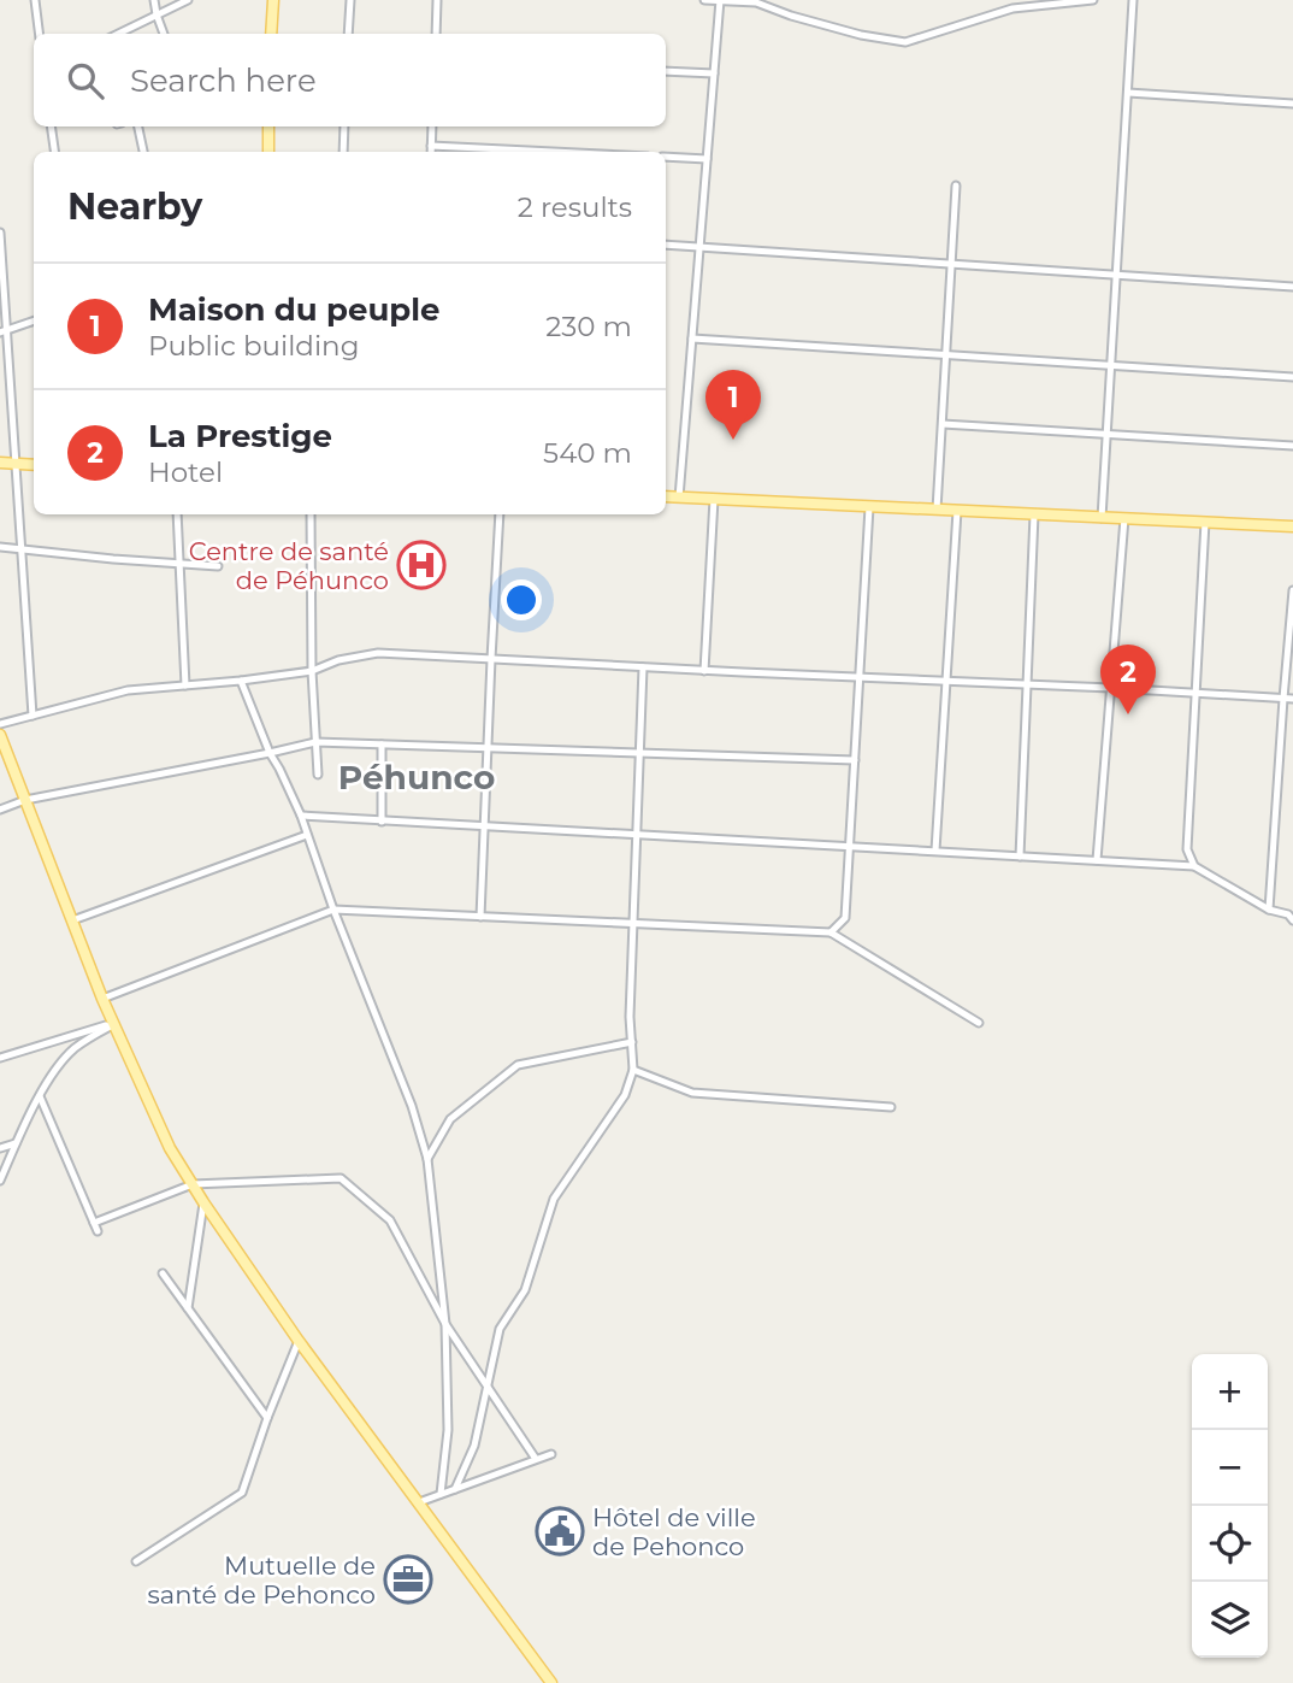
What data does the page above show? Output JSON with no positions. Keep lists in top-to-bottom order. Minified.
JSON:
{"districts":["Péhunco"],"places":{"hospital":["Centre de santé de Péhunco"],"public building":["Hôtel de ville de Pehonco"],"office":["Mutuelle de santé de Pehonco"]},"page":{"search":"Search here","heading":["Nearby","2 results"],"list":[{"mark":"1","name":"Maison du peuple","note":"Public building","value":"230 m"},{"mark":"2","name":"La Prestige","note":"Hotel","value":"540 m"}],"pins":["1","2"],"map_buttons":["+","−"]}}
